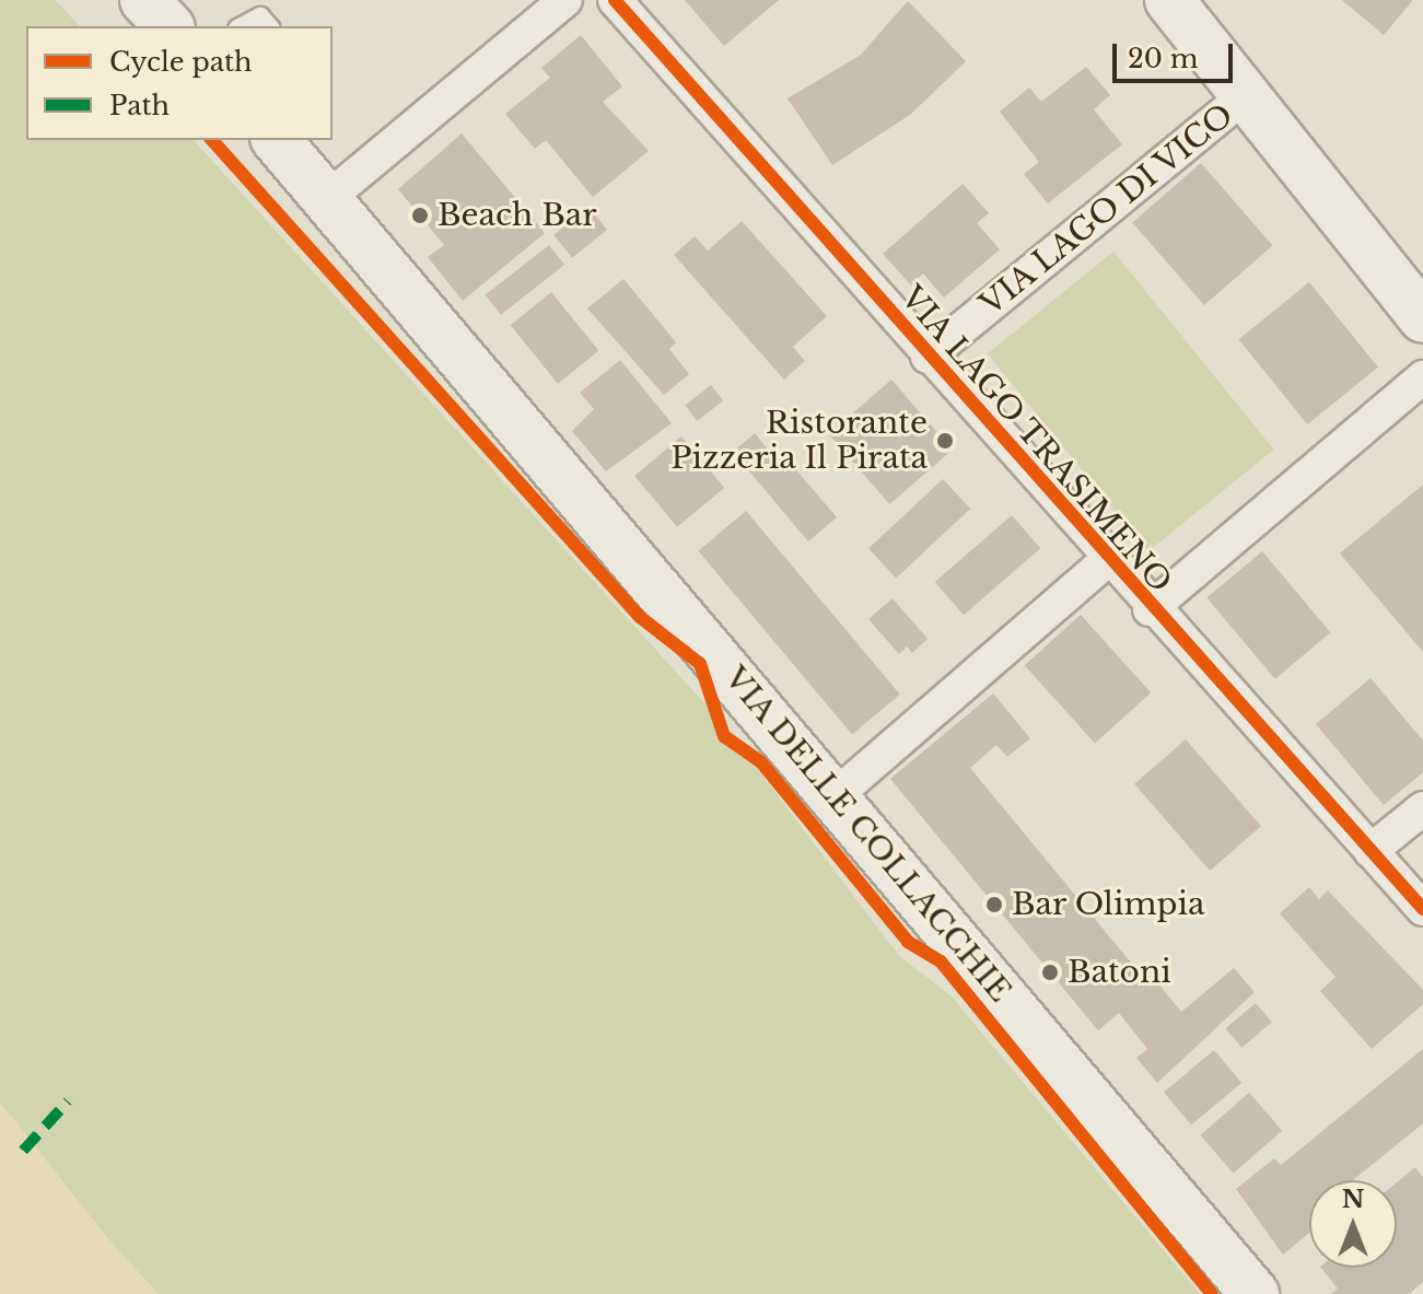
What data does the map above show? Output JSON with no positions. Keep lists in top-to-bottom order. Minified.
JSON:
{"streets":{"main road":["VIA DELLE COLLACCHIE"],"street":["VIA LAGO DI VICO","VIA LAGO TRASIMENO"]},"crossings":[["VIA LAGO DI VICO","VIA LAGO TRASIMENO"]],"places":["Beach Bar","Ristorante Pizzeria Il Pirata","Bar Olimpia","Batoni"],"legend":["Cycle path","Path"],"scale_bar":"20 m","north":"top"}
